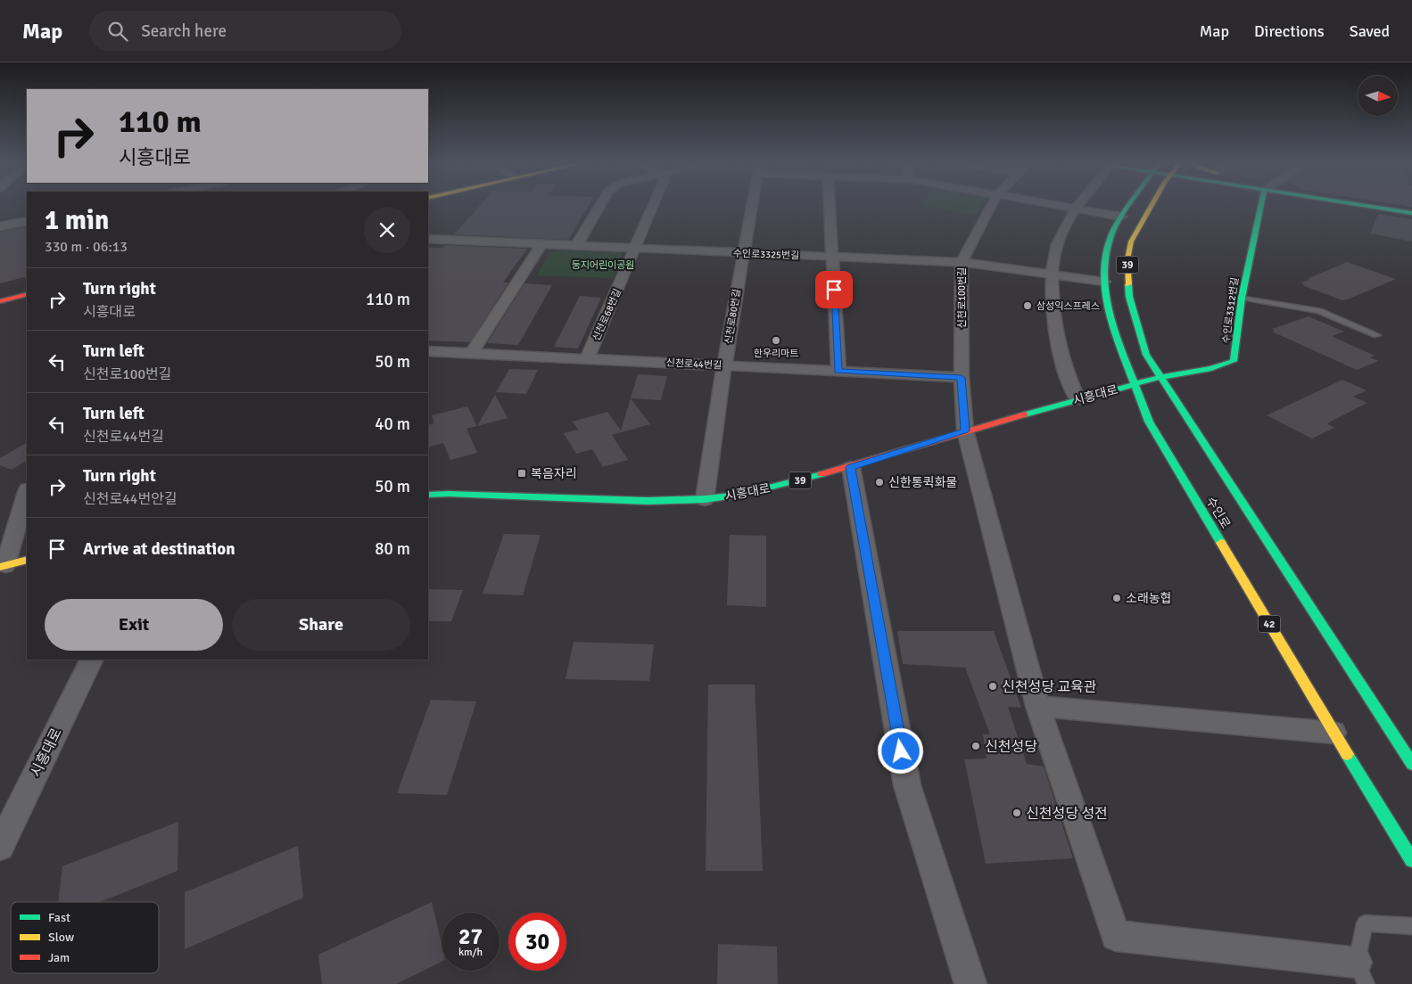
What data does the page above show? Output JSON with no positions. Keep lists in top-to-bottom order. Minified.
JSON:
{"streets":{"main road":["39","수인로3312번길","시흥대로","수인로","42"],"street":["수인로3325번길","신천로100번길","신천로68번길","신천로80번길","신천로44번길"]},"crossings":[["수인로3325번길","신천로100번길"],["수인로3325번길","신천로68번길"],["수인로3325번길","신천로80번길"],["수인로3325번길","수인로"],["신천로100번길","신천로44번길"],["신천로100번길","시흥대로"],["수인로3312번길","시흥대로"],["수인로3312번길","수인로"],["신천로68번길","신천로44번길"],["신천로80번길","신천로44번길"],["신천로80번길","시흥대로"],["시흥대로","수인로"]],"parks":["둥지어린이공원"],"places":{"other":["삼성익스프레스","한우리마트","신한통퀵화물","소래농협","신천성당 교육관","신천성당","신천성당 성전"],"transit":["복음자리"]},"legend":["Fast","Slow","Jam"],"north":"right","page":{"header":"Map","search":"Search here","nav":["Map","Directions","Saved"],"turn":["110 m","시흥대로"],"heading":["1 min","330 m · 06:13"],"list":[{"name":"Turn right","note":"시흥대로","value":"110 m"},{"name":"Turn left","note":"신천로100번길","value":"50 m"},{"name":"Turn left","note":"신천로44번길","value":"40 m"},{"name":"Turn right","note":"신천로44번안길","value":"50 m"},{"name":"Arrive at destination","value":"80 m"}],"buttons":["Exit","Share"],"speed":"27 km/h","limit":"30"}}
